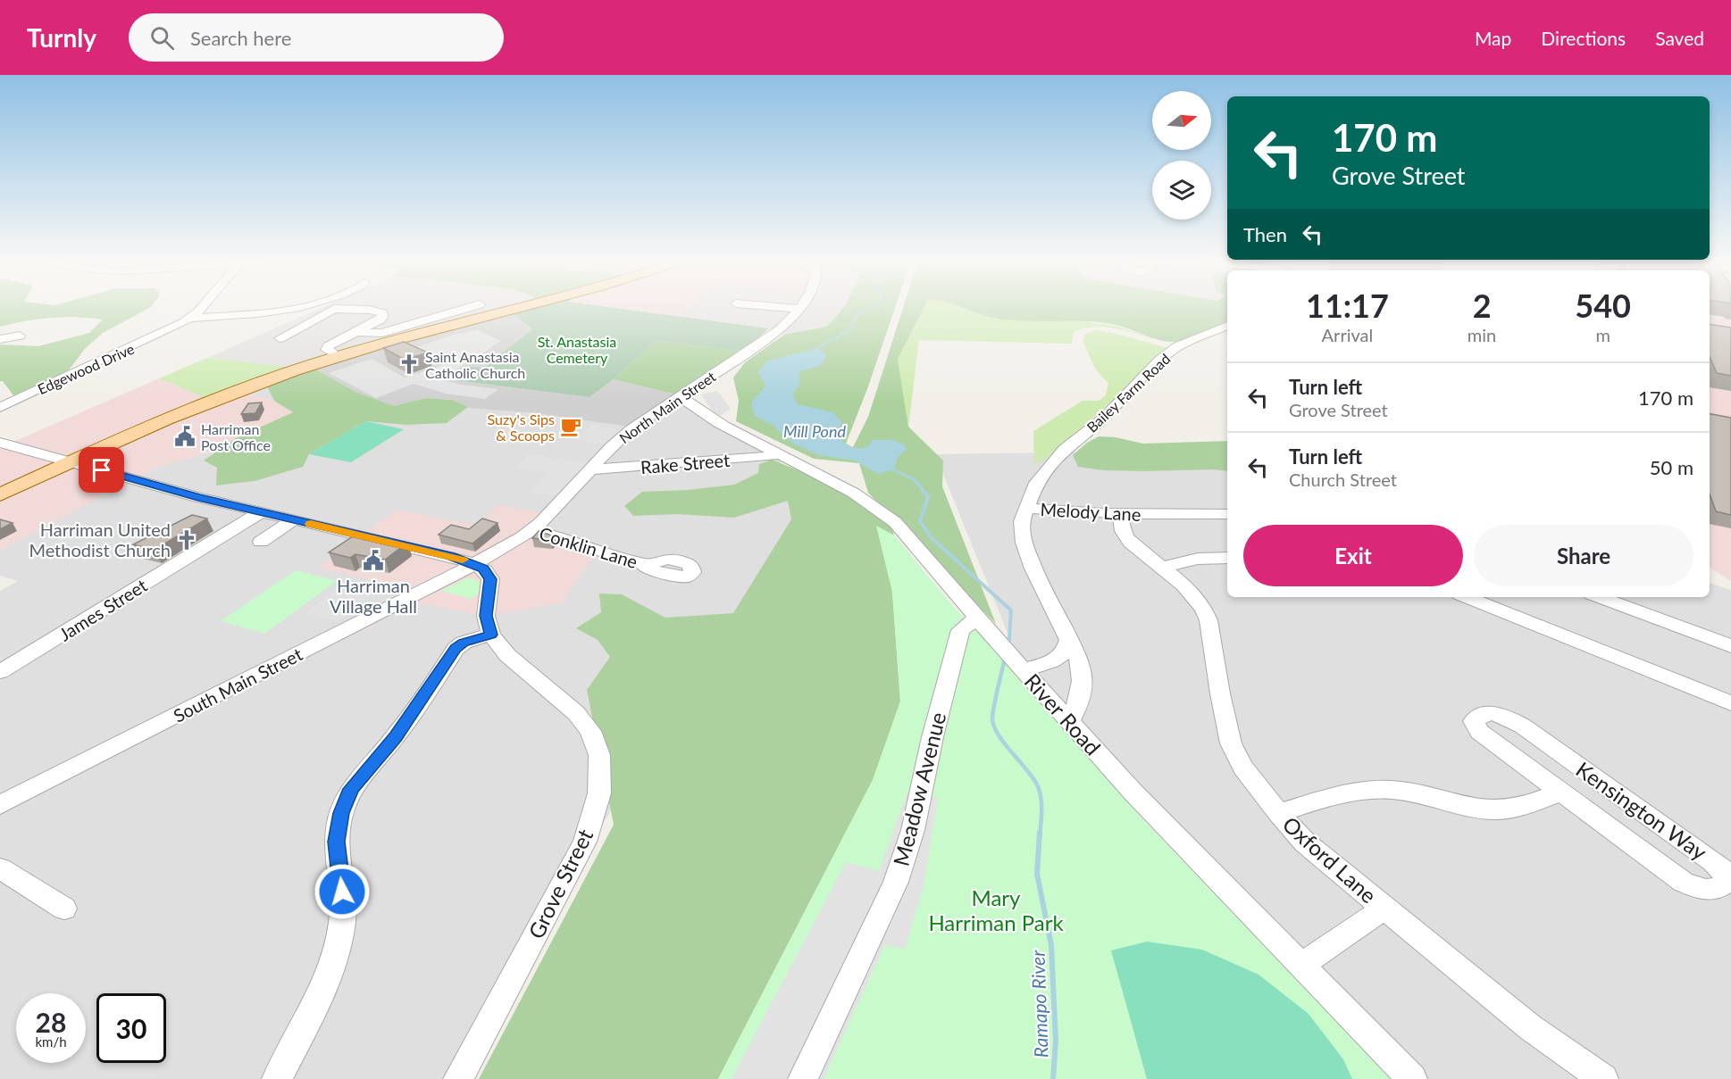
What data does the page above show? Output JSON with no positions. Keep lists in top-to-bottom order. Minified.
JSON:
{"streets":{"street":["Edgewood Drive","Bailey Farm Road","North Main Street","Rake Street","Melody Lane","Conklin Lane","James Street","South Main Street","River Road","Meadow Avenue","Kensington Way","Oxford Lane","Grove Street"]},"crossings":[["Bailey Farm Road","Melody Lane"],["North Main Street","Rake Street"],["North Main Street","Conklin Lane"],["North Main Street","South Main Street"],["North Main Street","River Road"],["North Main Street","Grove Street"],["Rake Street","River Road"],["Melody Lane","River Road"],["Melody Lane","Oxford Lane"],["South Main Street","Grove Street"],["River Road","Meadow Avenue"],["Kensington Way","Oxford Lane"]],"water":["Mill Pond","Ramapo River"],"parks":["St. Anastasia Cemetery","Mary Harriman Park"],"places":{"church":["Saint Anastasia Catholic Church","Harriman United Methodist Church"],"cafe":["Suzy's Sips & Scoops"],"public building":["Harriman Post Office","Harriman Village Hall"]},"north":"right","page":{"header":"Turnly","search":"Search here","nav":["Map","Directions","Saved"],"turn":["170 m","Grove Street"],"then":"Then","eta":["11:17","Arrival","2","min","540","m"],"list":[{"name":"Turn left","note":"Grove Street","value":"170 m"},{"name":"Turn left","note":"Church Street","value":"50 m"}],"buttons":["Exit","Share"],"speed":"28 km/h","limit":"30"}}
